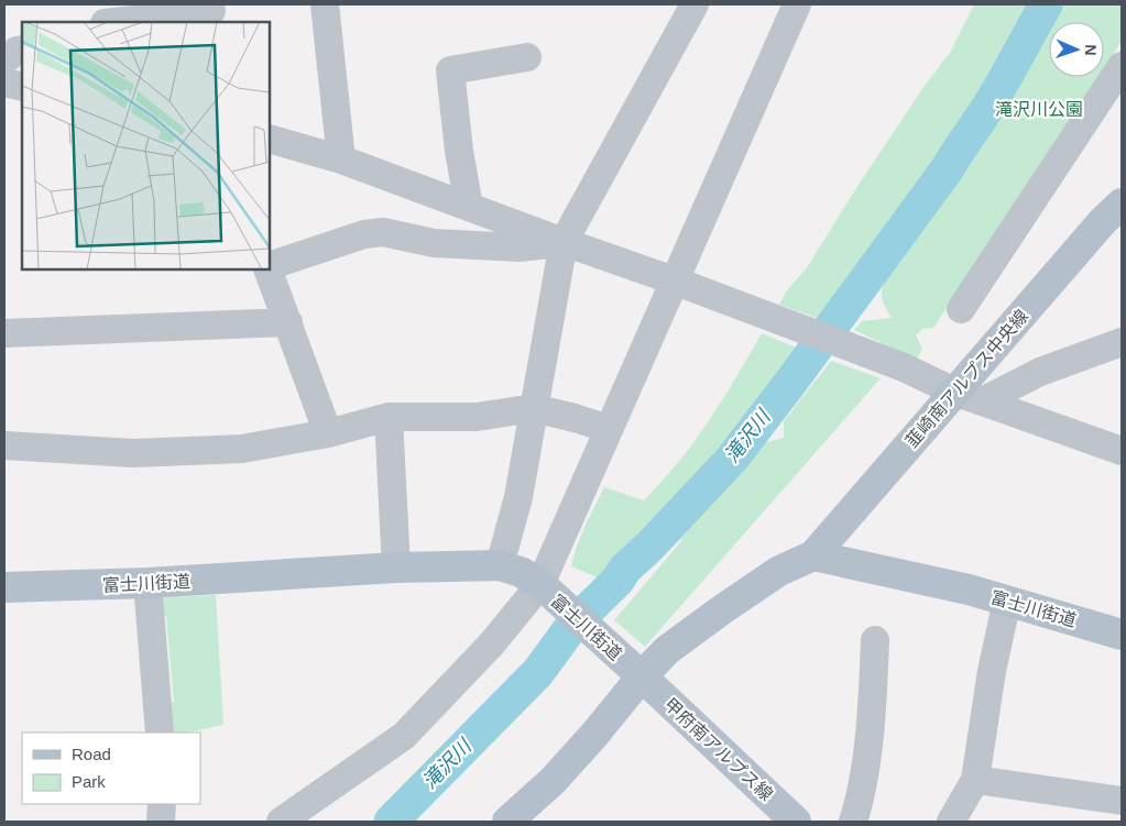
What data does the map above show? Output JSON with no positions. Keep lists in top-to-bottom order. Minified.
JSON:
{"streets":{"main road":["韮崎南アルプス中央線","富士川街道","甲府南アルプス線"]},"crossings":[["韮崎南アルプス中央線","富士川街道"],["富士川街道","甲府南アルプス線"]],"water":["滝沢川"],"parks":["滝沢川公園"],"legend":["Road","Park"],"north":"right"}
